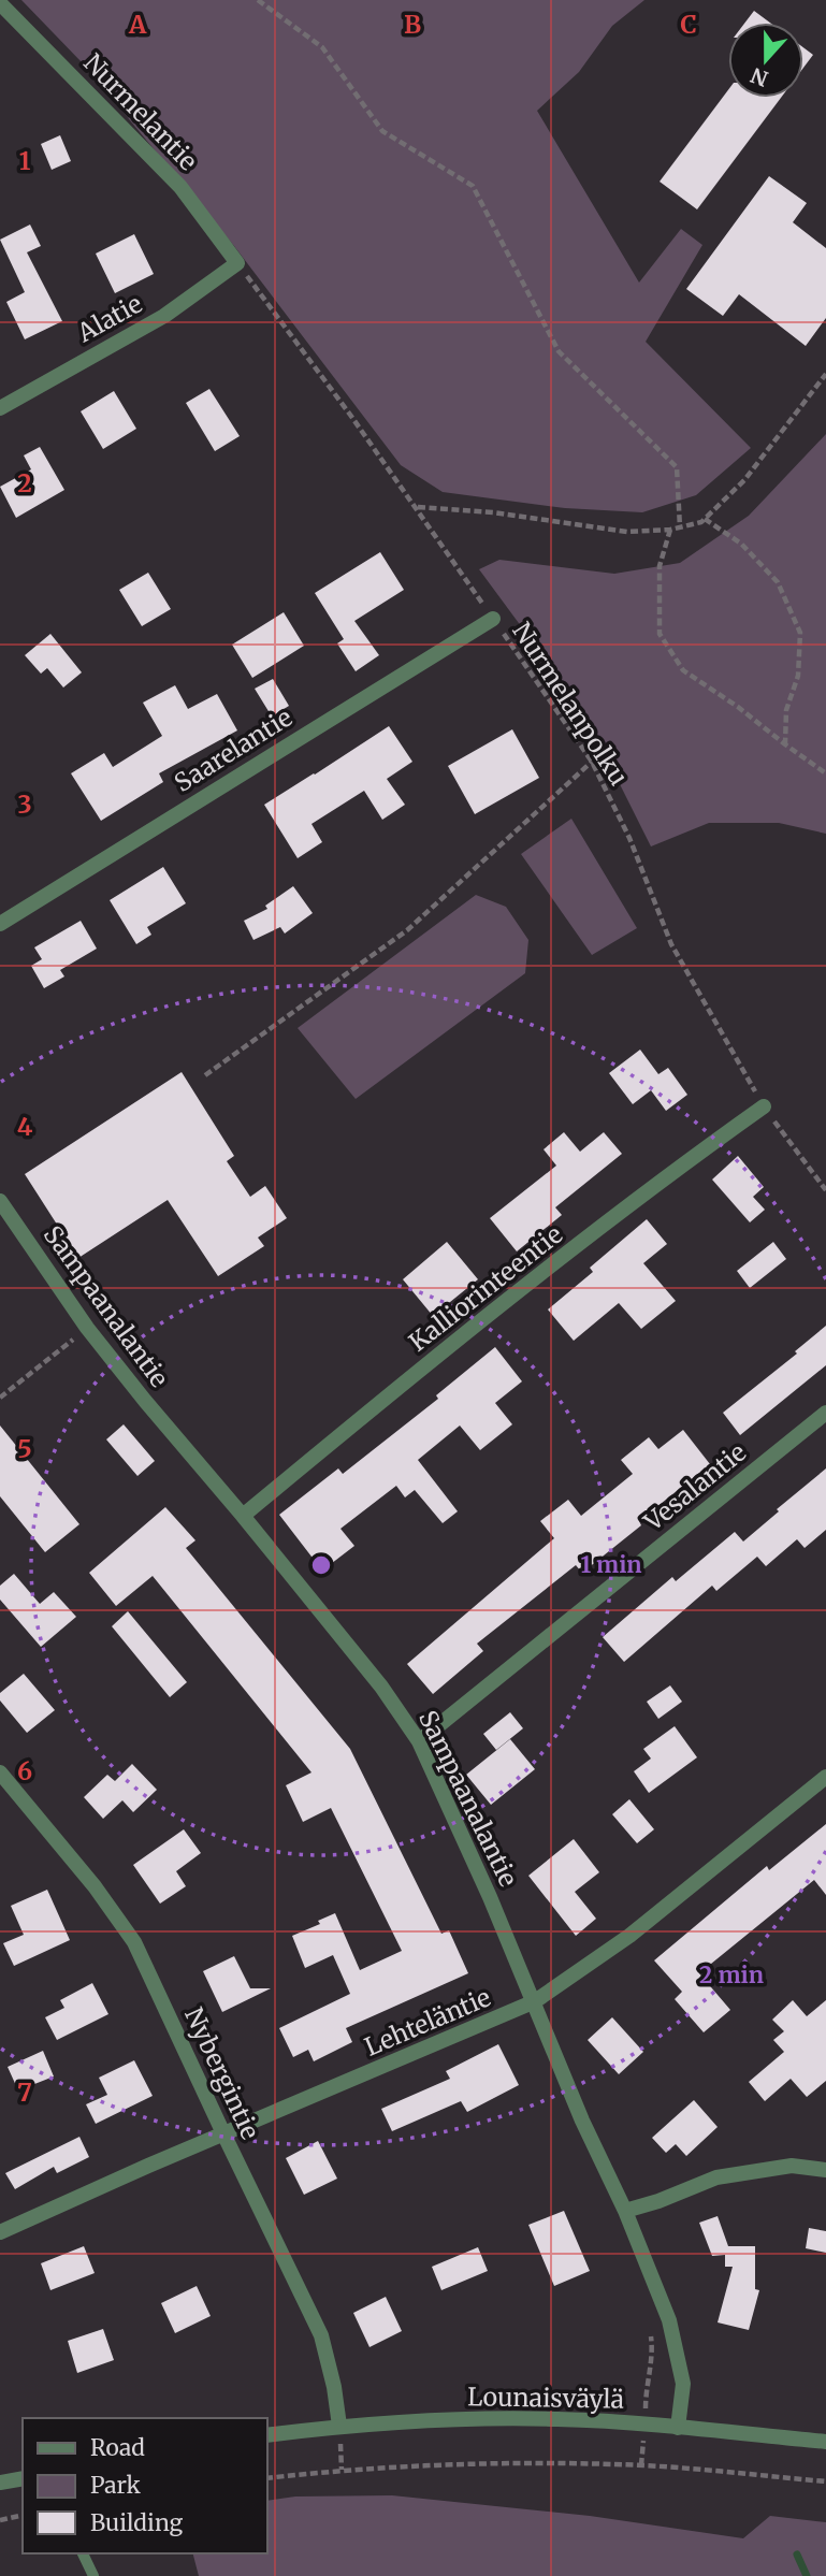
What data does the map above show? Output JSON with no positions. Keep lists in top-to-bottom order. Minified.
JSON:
{"streets":{"street":["Nurmelantie","Alatie","Saarelantie","Kalliorinteentie","Sampaanalantie","Vesalantie","Lehteläntie","Nybergintie","Lounaisväylä"],"path":["Nurmelanpolku"]},"crossings":[["Nurmelantie","Alatie"],["Nurmelantie","Nurmelanpolku"],["Alatie","Nurmelanpolku"],["Nurmelanpolku","Saarelantie"],["Nurmelanpolku","Kalliorinteentie"],["Kalliorinteentie","Sampaanalantie"],["Sampaanalantie","Vesalantie"],["Sampaanalantie","Lehteläntie"],["Sampaanalantie","Lounaisväylä"],["Lehteläntie","Nybergintie"],["Nybergintie","Lounaisväylä"]],"legend":["Road","Park","Building"],"north":"bottom","grid":{"columns":["A","B","C"],"rows":["1","2","3","4","5","6","7"]},"rings":["1 min","2 min"]}
